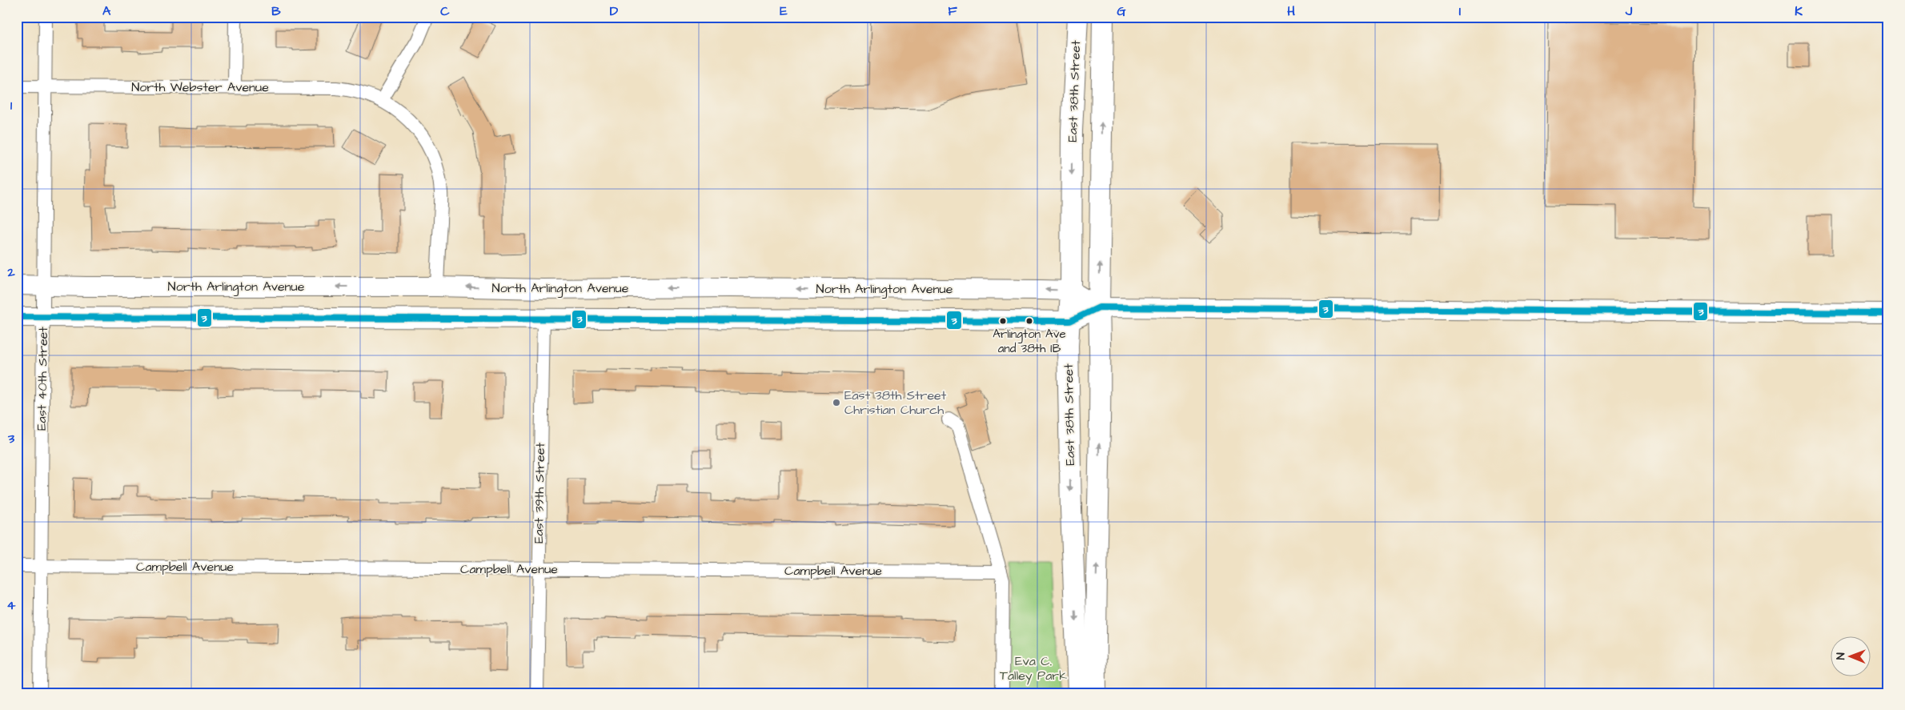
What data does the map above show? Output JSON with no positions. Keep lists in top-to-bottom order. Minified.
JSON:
{"streets":{"main road":["East 38th Street","North Arlington Avenue"],"street":["North Webster Avenue","East 40th Street","East 39th Street","Campbell Avenue"]},"crossings":[["North Webster Avenue","East 40th Street"],["East 38th Street","North Arlington Avenue"],["North Arlington Avenue","East 40th Street"],["East 40th Street","Campbell Avenue"],["East 39th Street","Campbell Avenue"]],"parks":["Eva C. Talley Park"],"places":["Arlington Ave and 38th IB","East 38th Street Christian Church"],"lines":["transit line 3"],"north":"left","grid":{"columns":["A","B","C","D","E","F","G","H","I","J","K"],"rows":["1","2","3","4"]}}
